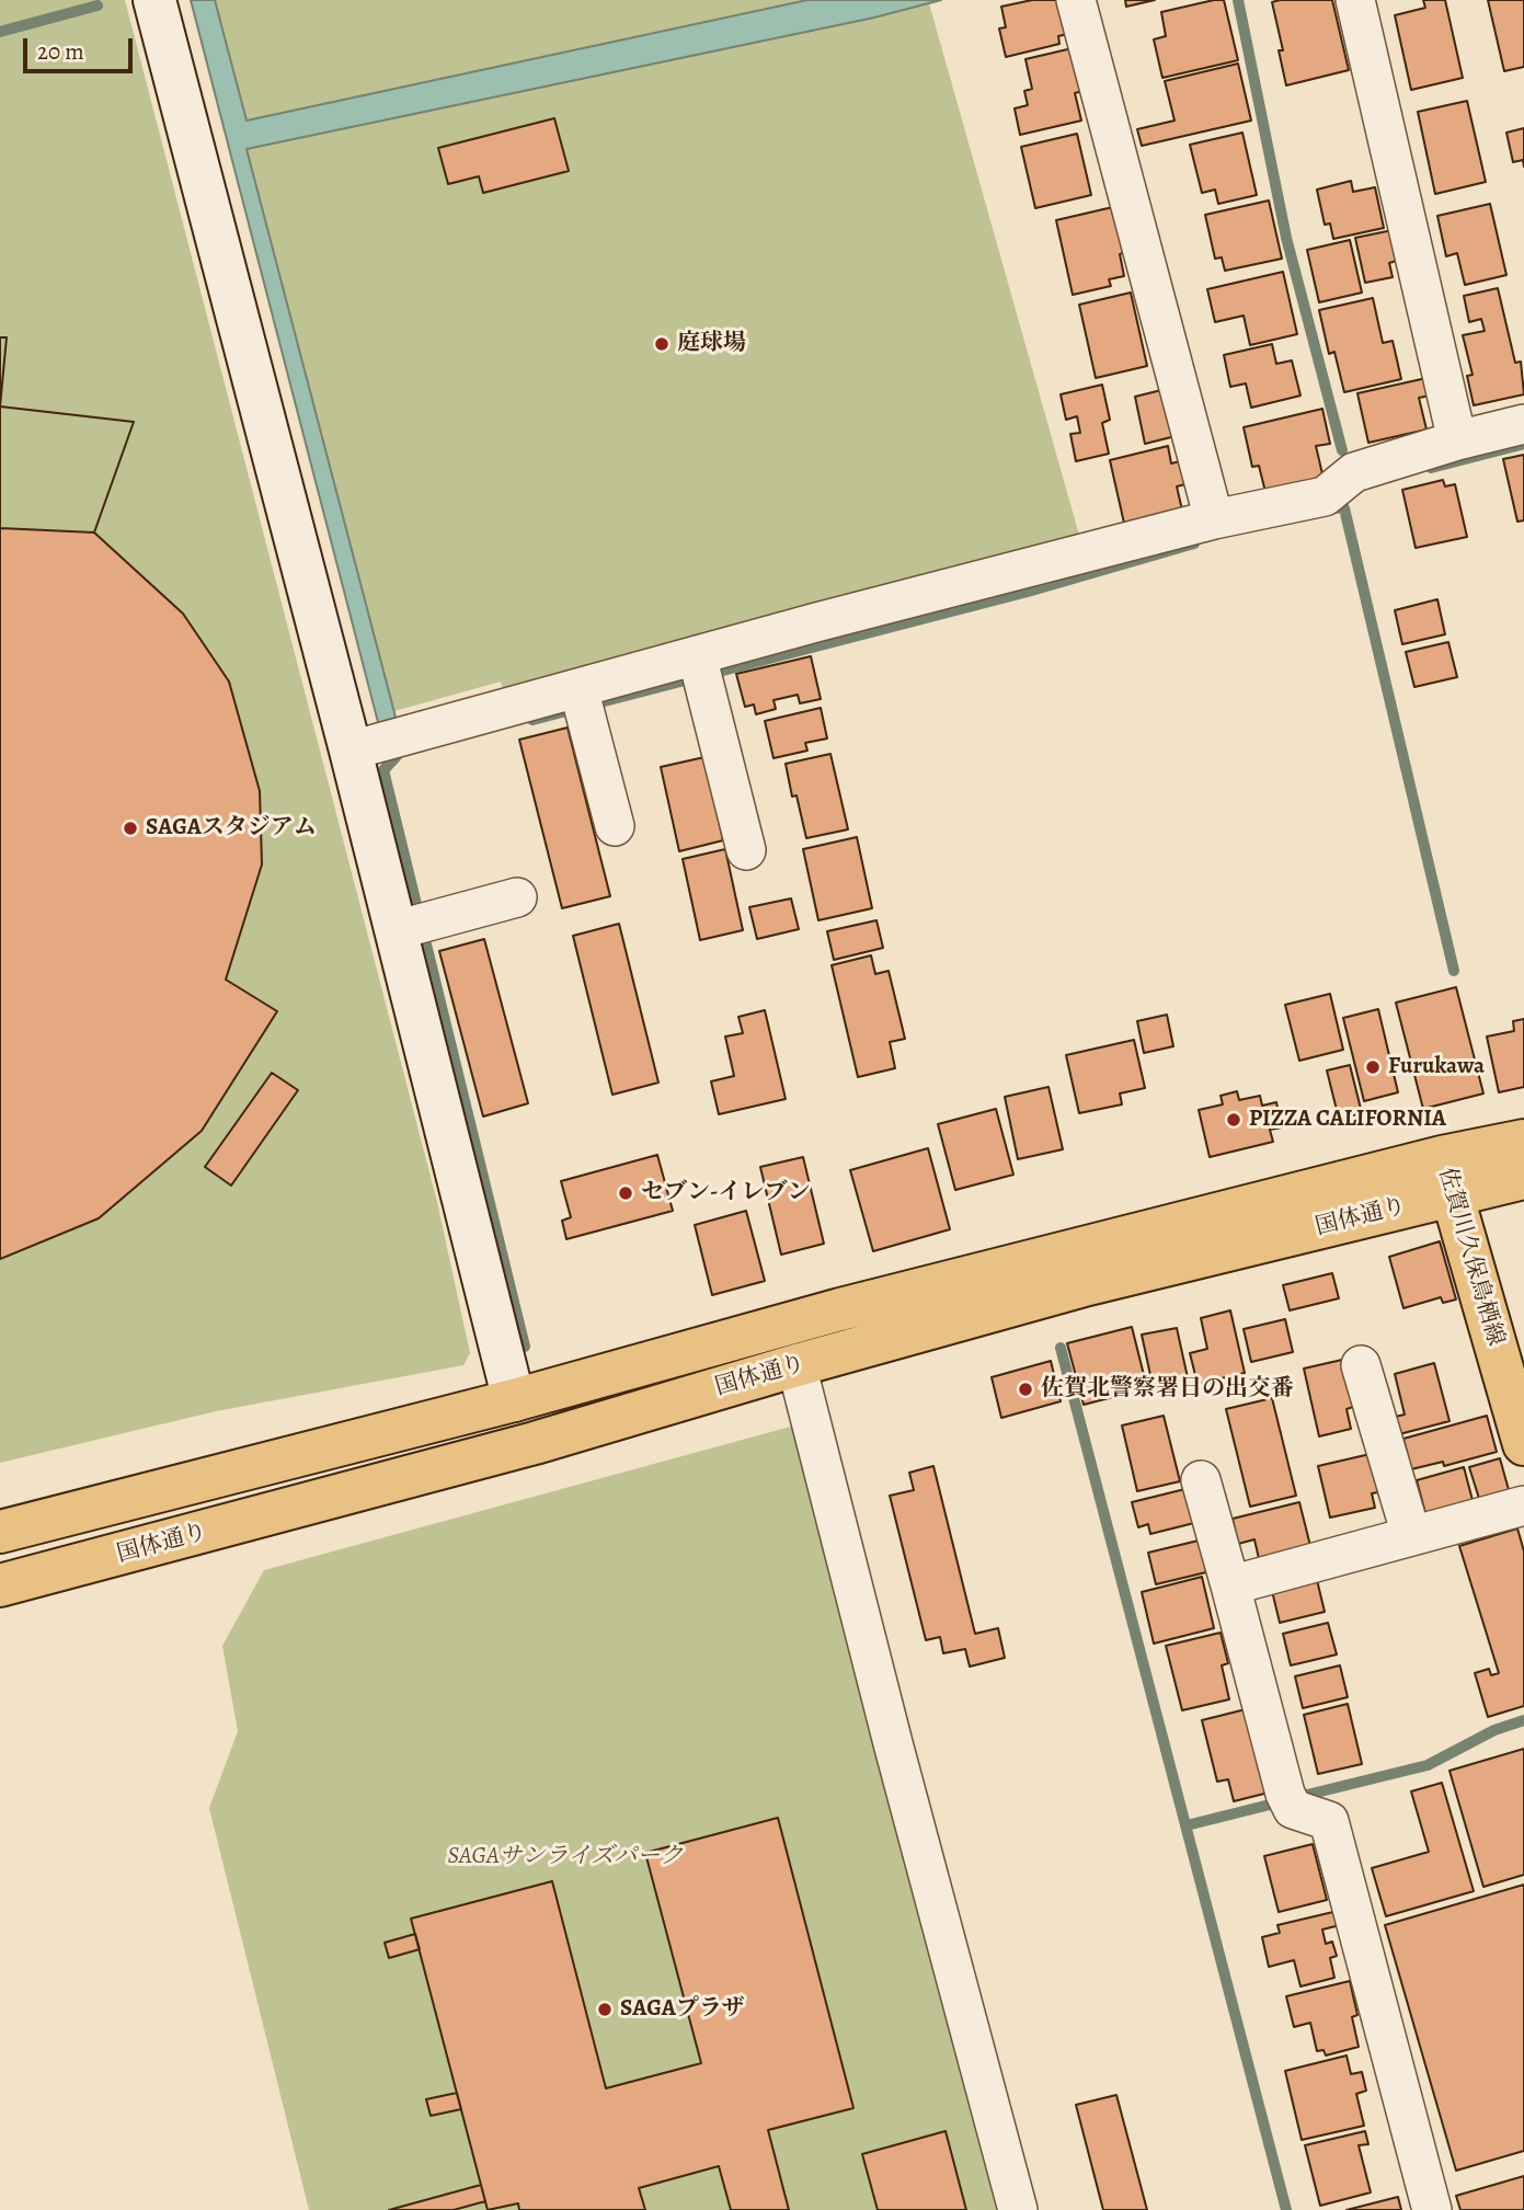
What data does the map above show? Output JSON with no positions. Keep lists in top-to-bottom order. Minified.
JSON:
{"streets":{"main road":["国体通り","佐賀川久保鳥栖線"]},"crossings":[["国体通り","佐賀川久保鳥栖線"]],"parks":["SAGAサンライズパーク"],"places":["庭球場","SAGAスタジアム","Furukawa","PIZZA CALIFORNIA","セブン-イレブン","佐賀北警察署日の出交番","SAGAプラザ"],"scale_bar":"20 m"}
